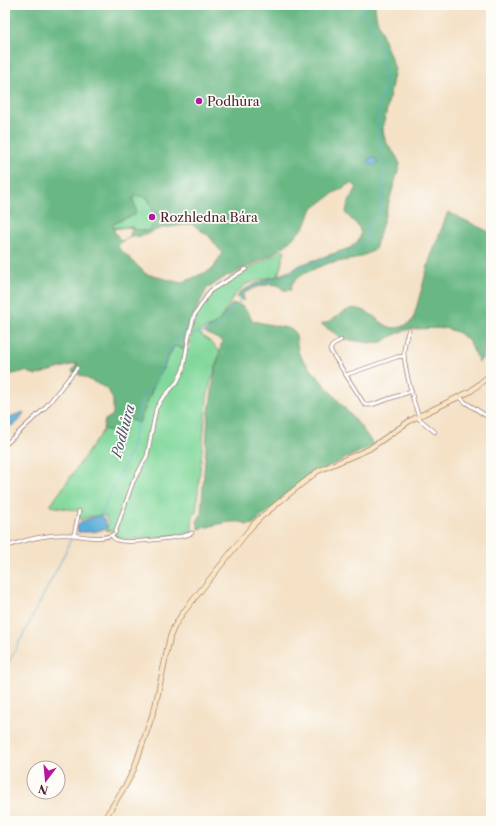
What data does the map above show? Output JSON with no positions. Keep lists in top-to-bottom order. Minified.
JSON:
{"water":["Podhůra"],"places":["Podhůra","Rozhledna Bára"],"north":"bottom"}
